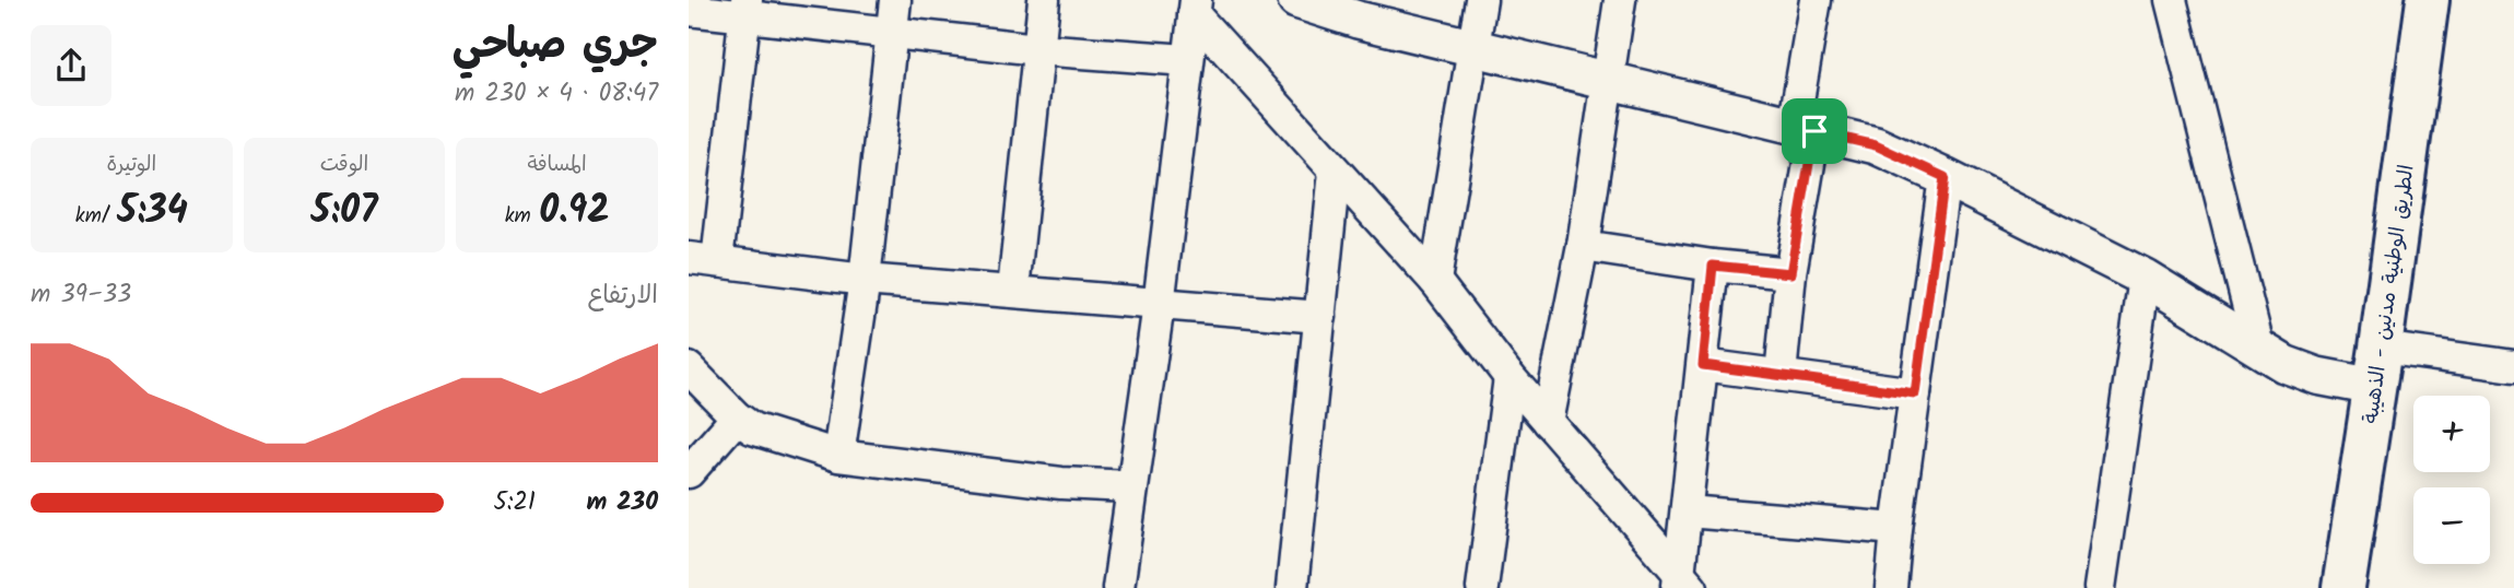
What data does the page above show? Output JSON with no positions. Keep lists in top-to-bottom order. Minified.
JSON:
{"streets":{"main road":["الطريق الوطنية مدنين - الذهيبة"]},"page":{"heading":["جري صباحي","08:47 · 4 × 230 m"],"stats":[["المسافة","0.92 km"],["الوقت","5:07"],["الوتيرة","5:34 /km"]],"chart":["الارتفاع","33–39 m"],"map_buttons":["+","−"],"list":[{"name":"230 m","note":"5:21"}]}}
